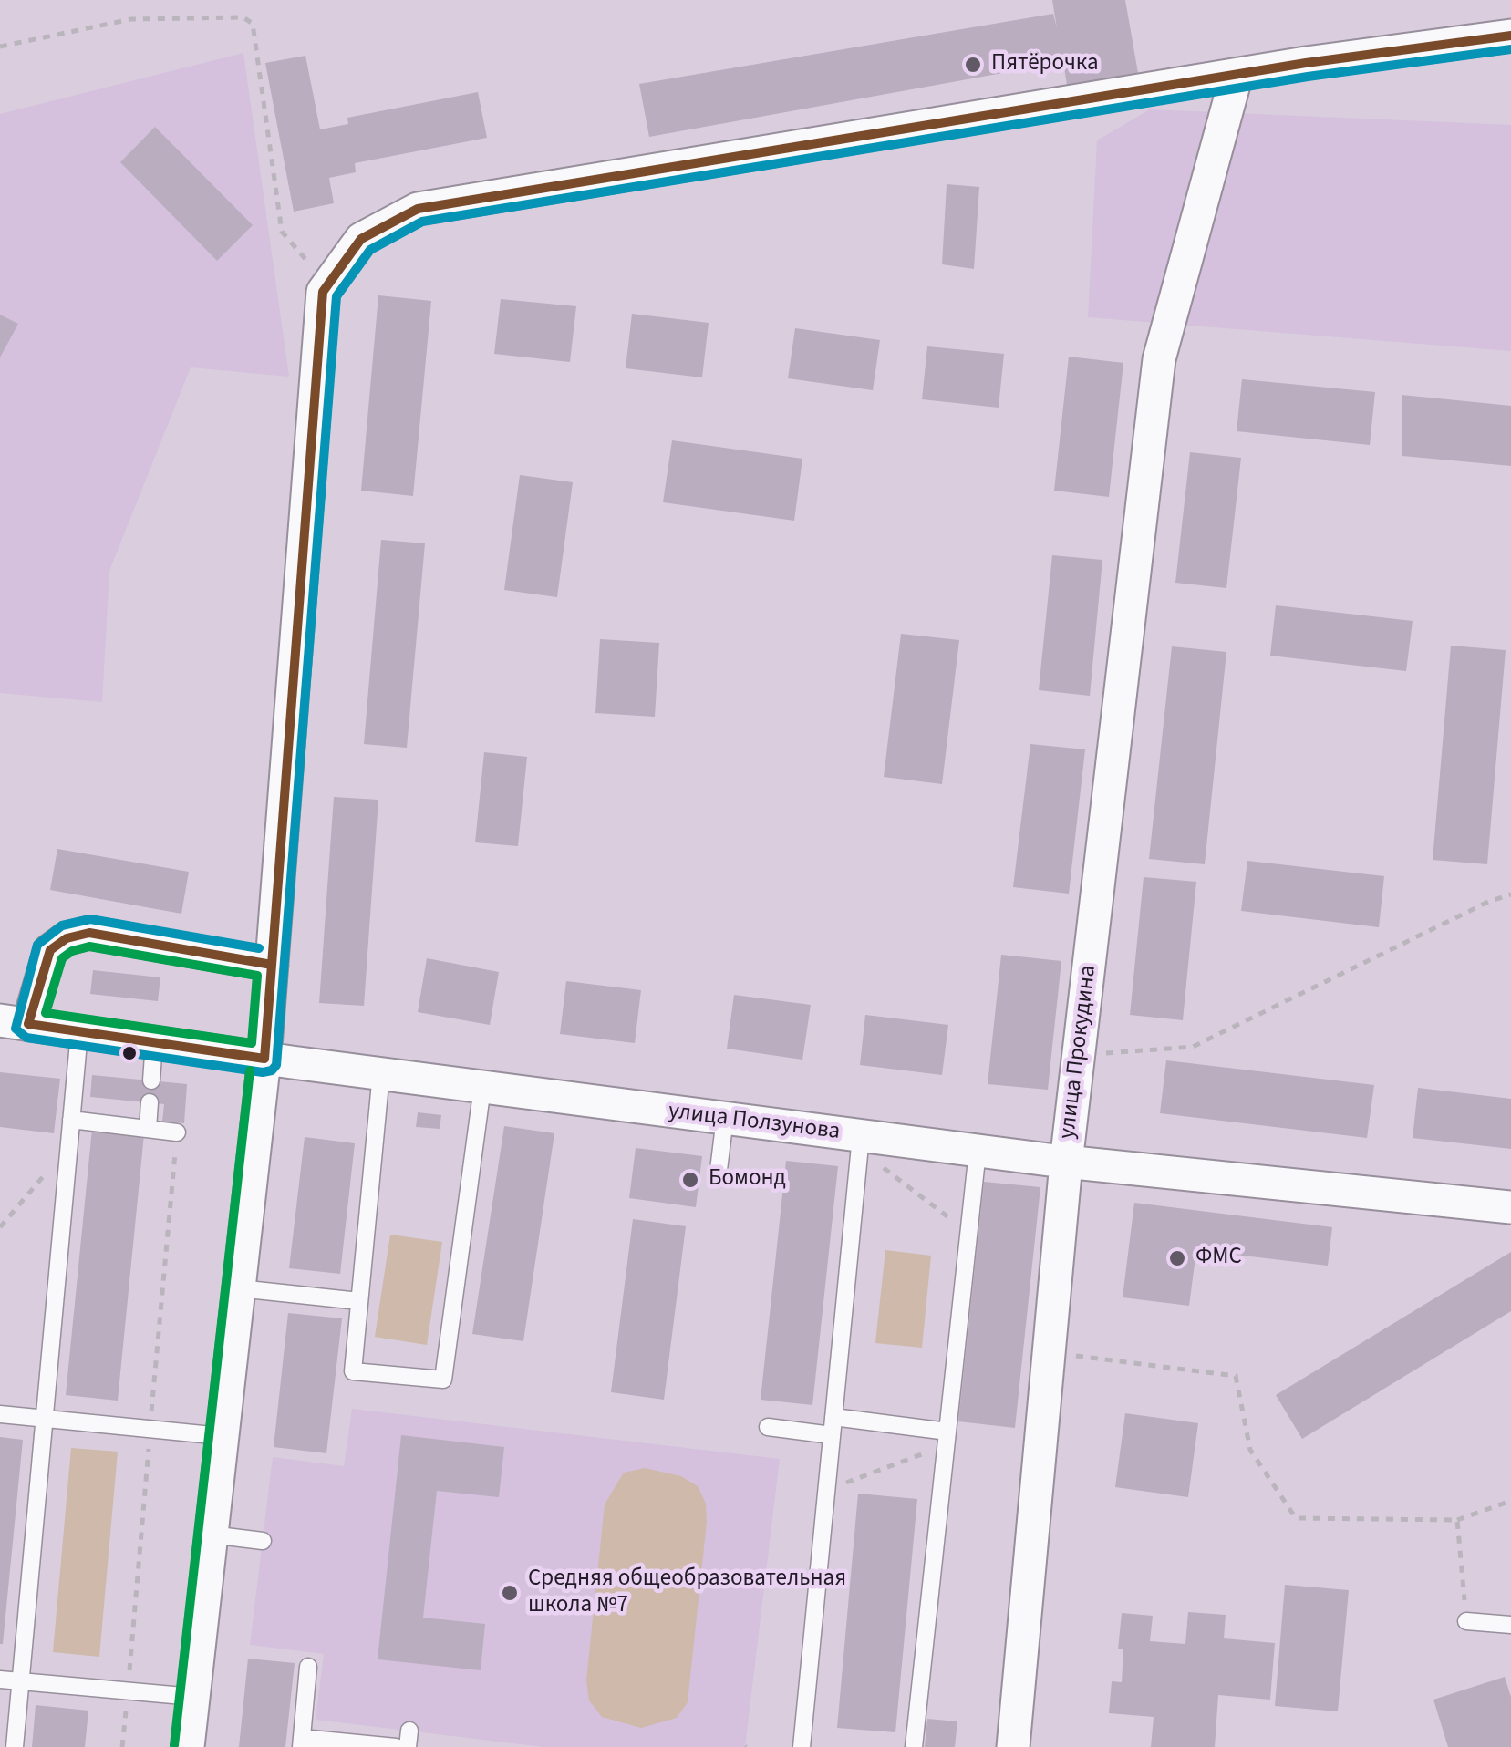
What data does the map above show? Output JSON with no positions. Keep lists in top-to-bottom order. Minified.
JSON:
{"streets":{"street":["улица Прокудина","улица Ползунова"]},"crossings":[["улица Прокудина","улица Ползунова"]],"places":["Пятёрочка","Бомонд","ФМС","Средняя общеобразовательная школа №7"]}
